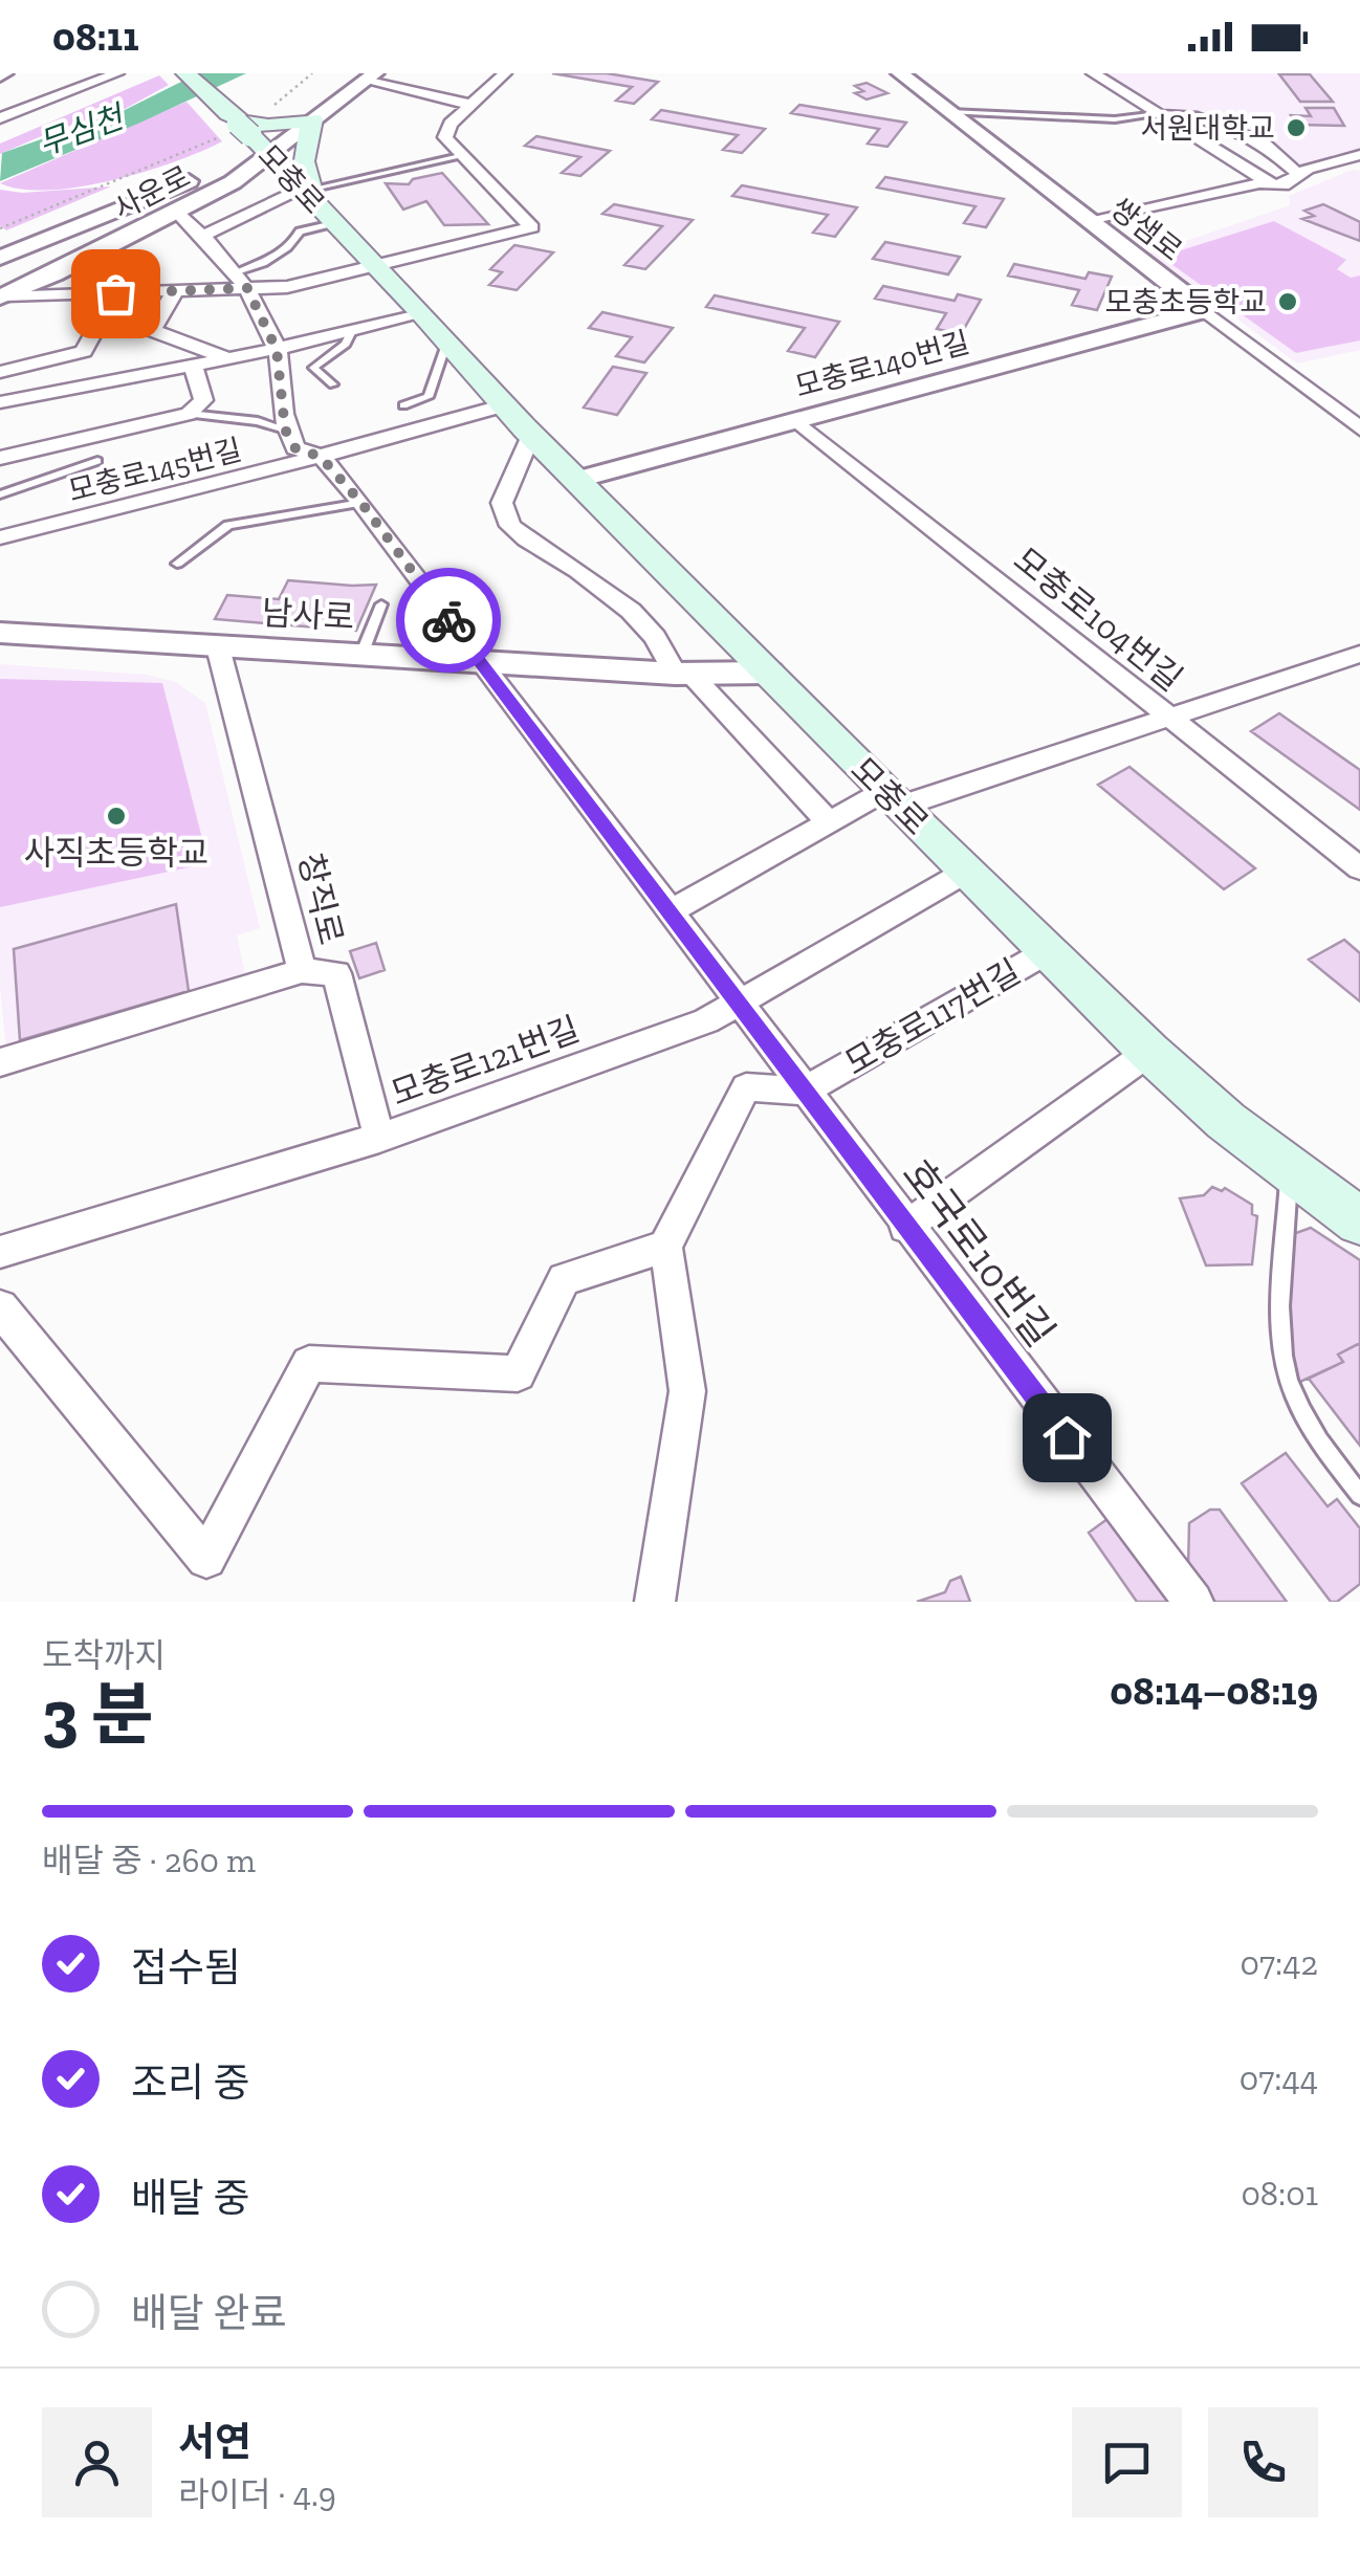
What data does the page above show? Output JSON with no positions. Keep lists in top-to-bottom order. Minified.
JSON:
{"streets":{"main road":["모충로"],"street":["사운로","쌍샘로","모충로140번길","모충로145번길","남사로","모충로104번길","창직로","모충로117번길","모충로121번길","호국로10번길"]},"crossings":[["모충로","사운로"],["모충로","모충로140번길"],["모충로","모충로145번길"],["모충로","남사로"],["모충로","모충로117번길"],["모충로","모충로121번길"],["쌍샘로","모충로140번길"],["모충로140번길","모충로104번길"],["모충로145번길","호국로10번길"],["남사로","창직로"],["남사로","호국로10번길"],["창직로","모충로121번길"],["모충로117번길","호국로10번길"],["모충로121번길","호국로10번길"]],"water":["무심천"],"places":["서원대학교","모충초등학교","사직초등학교"],"page":{"status":"08:11","heading":["3 분","도착까지","08:14–08:19"],"panel":["서연","라이더 · 4.9"],"bar":"배달 중 · 260 m","list":[["접수됨","07:42"],["조리 중","07:44"],["배달 중","08:01"],"배달 완료"]}}
